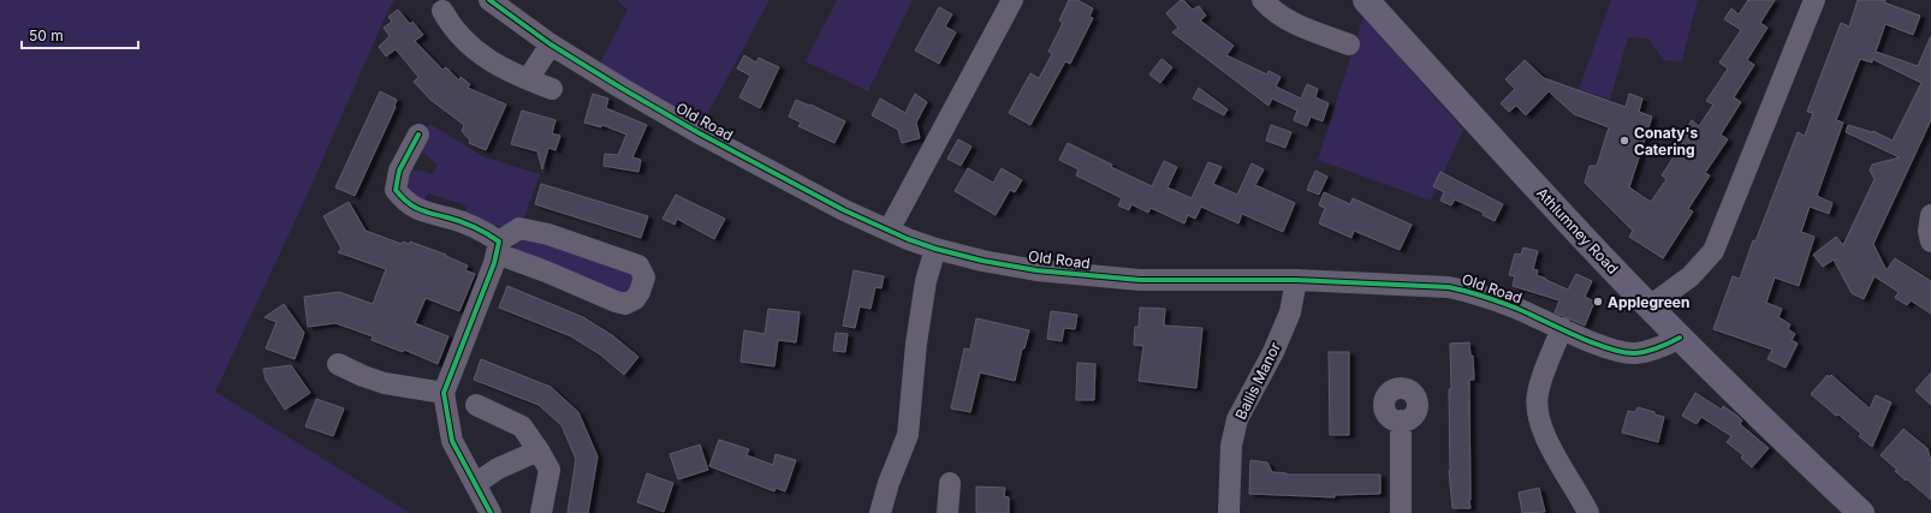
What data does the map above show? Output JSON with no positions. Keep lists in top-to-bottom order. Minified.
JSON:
{"streets":{"main road":["Athlumney Road"],"street":["Old Road","Ballis Manor"]},"crossings":[["Old Road","Athlumney Road"],["Old Road","Ballis Manor"]],"places":["Conaty's Catering","Applegreen"],"scale_bar":"50 m"}
